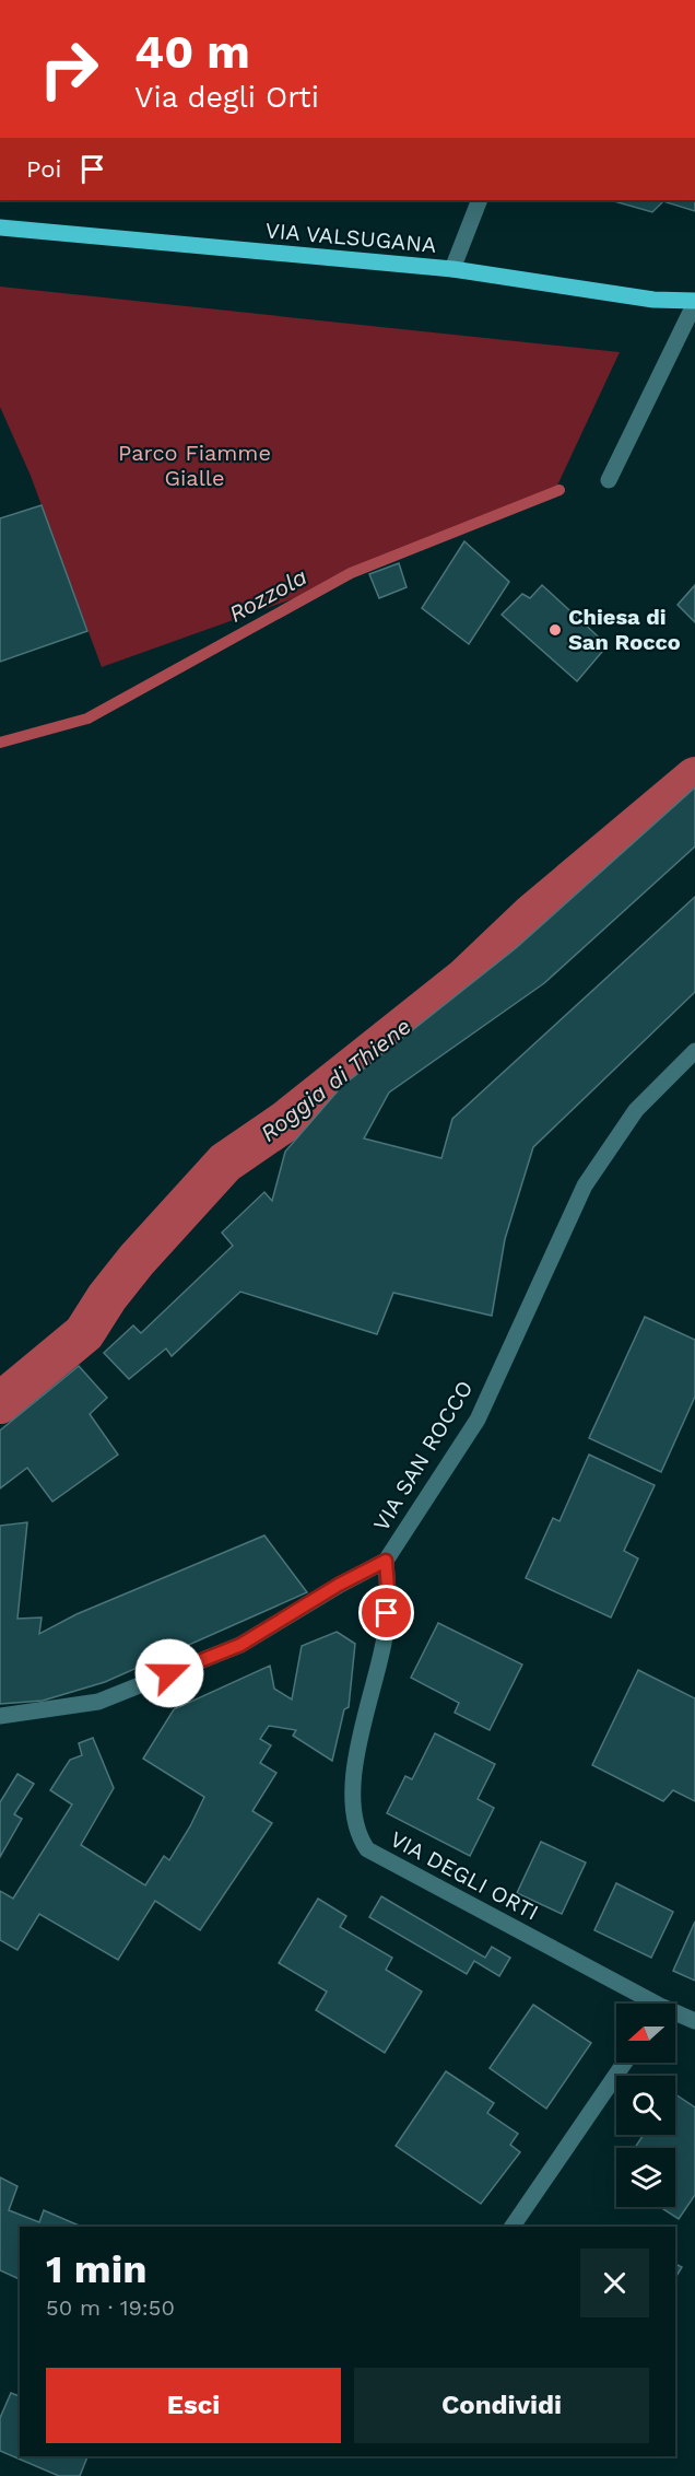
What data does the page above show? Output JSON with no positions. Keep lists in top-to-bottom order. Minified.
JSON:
{"streets":{"main road":["VIA VALSUGANA"],"street":["VIA SAN ROCCO","VIA DEGLI ORTI"]},"crossings":[["VIA SAN ROCCO","VIA DEGLI ORTI"]],"water":["Rozzola","Roggia di Thiene"],"parks":["Parco Fiamme Gialle"],"places":["Chiesa di San Rocco"],"north":"left","page":{"turn":["40 m","Via degli Orti"],"then":"Poi","heading":["1 min","50 m · 19:50"],"buttons":["Esci","Condividi"]}}
